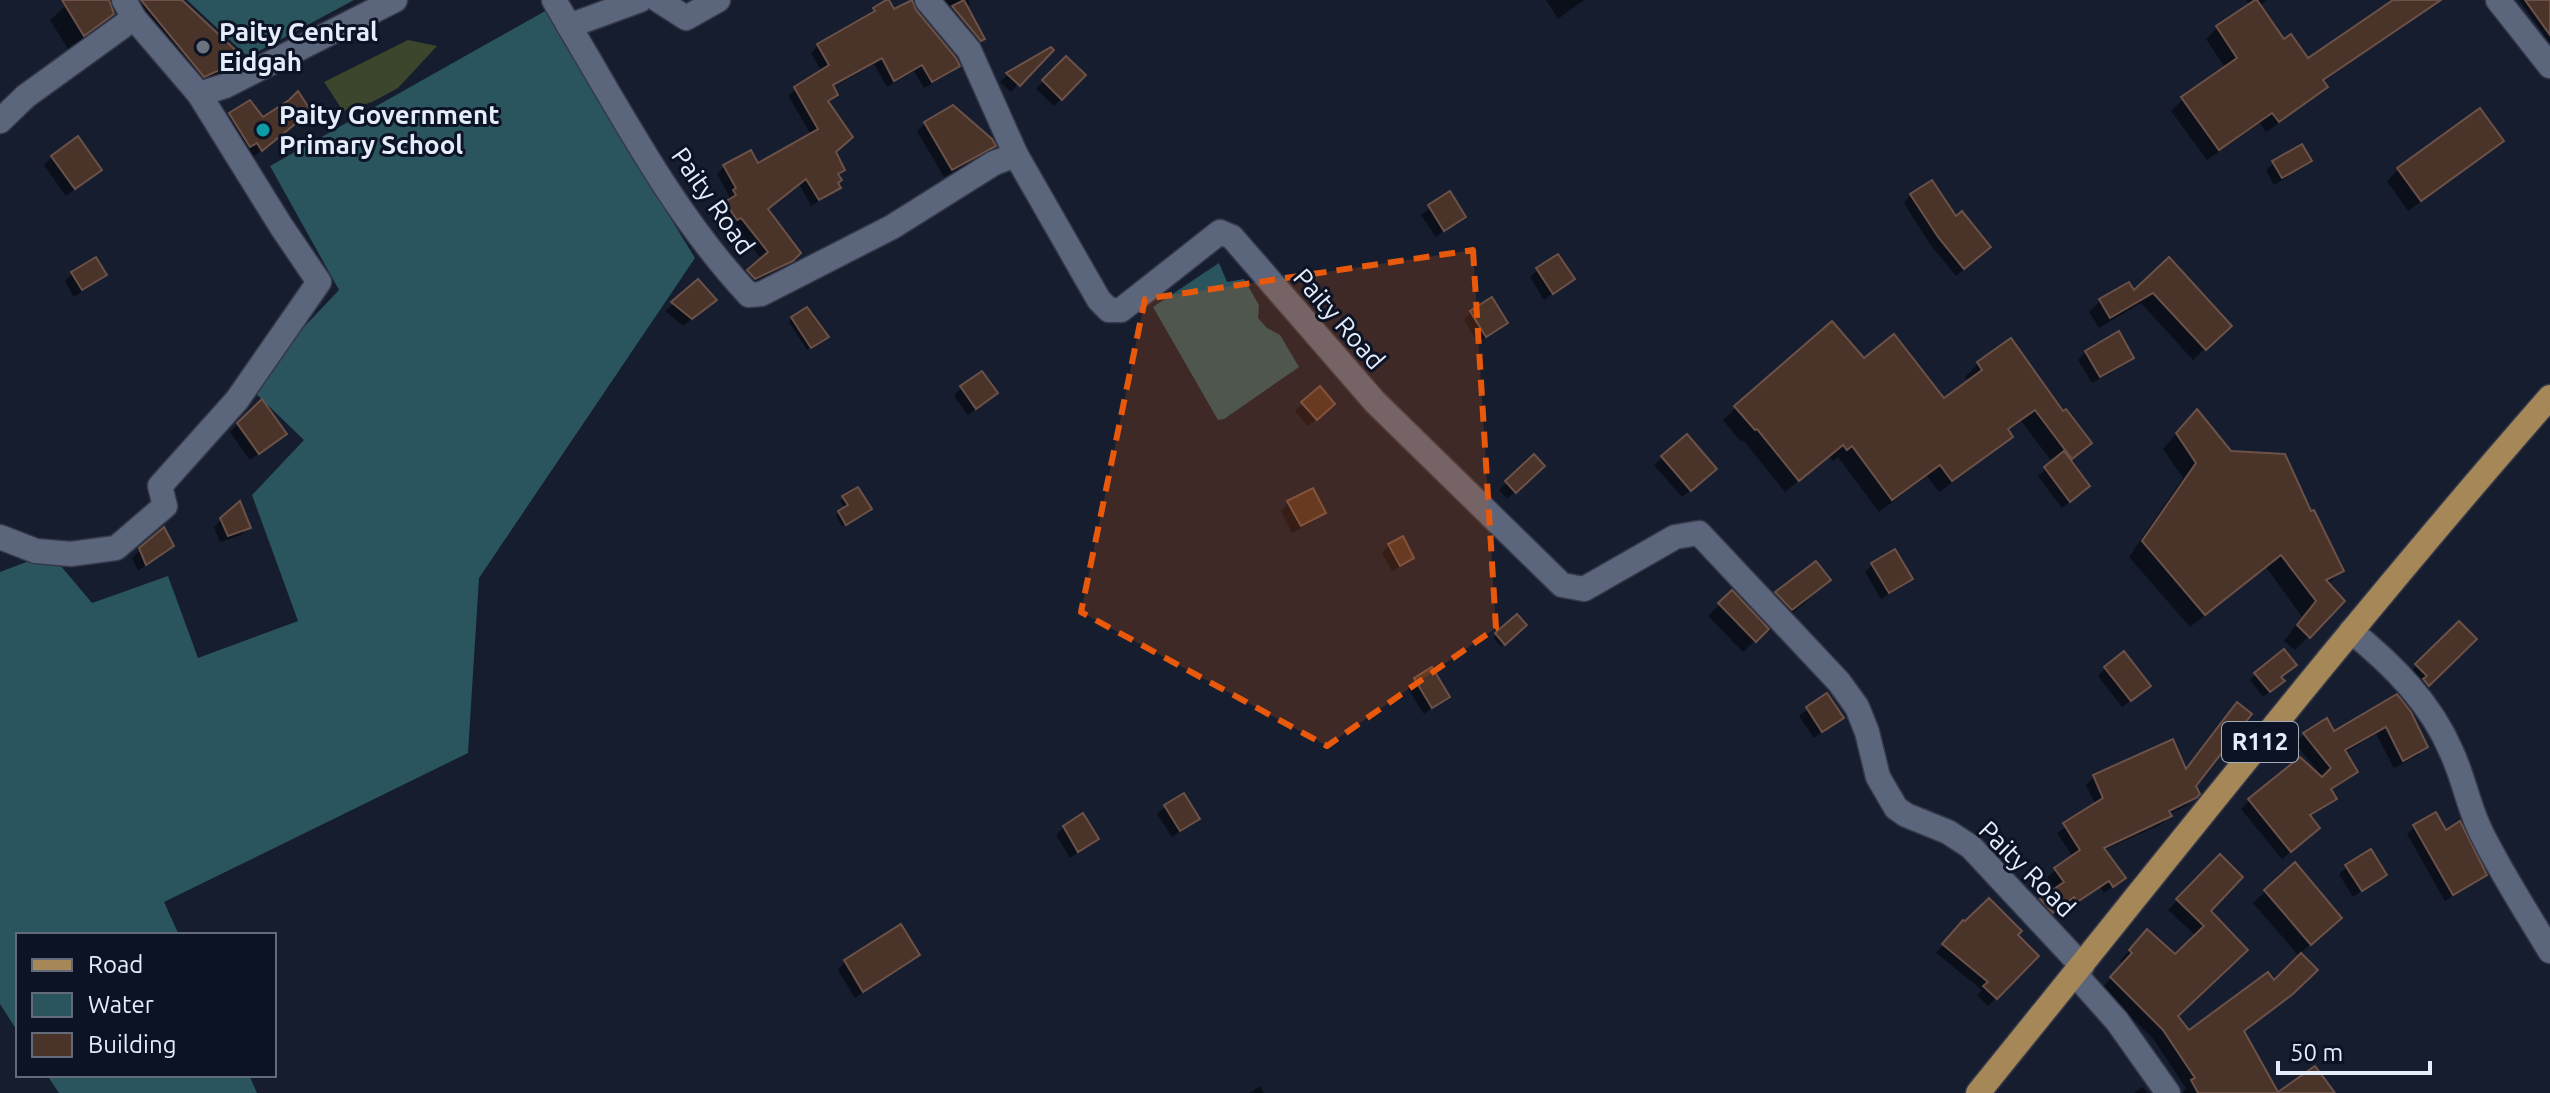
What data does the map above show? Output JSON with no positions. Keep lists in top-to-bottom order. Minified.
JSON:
{"streets":{"main road":["R112"],"street":["Paity Road"]},"crossings":[["Paity Road","R112"]],"places":["Paity Central Eidgah","Paity Government Primary School"],"legend":["Road","Water","Building"],"scale_bar":"50 m"}
